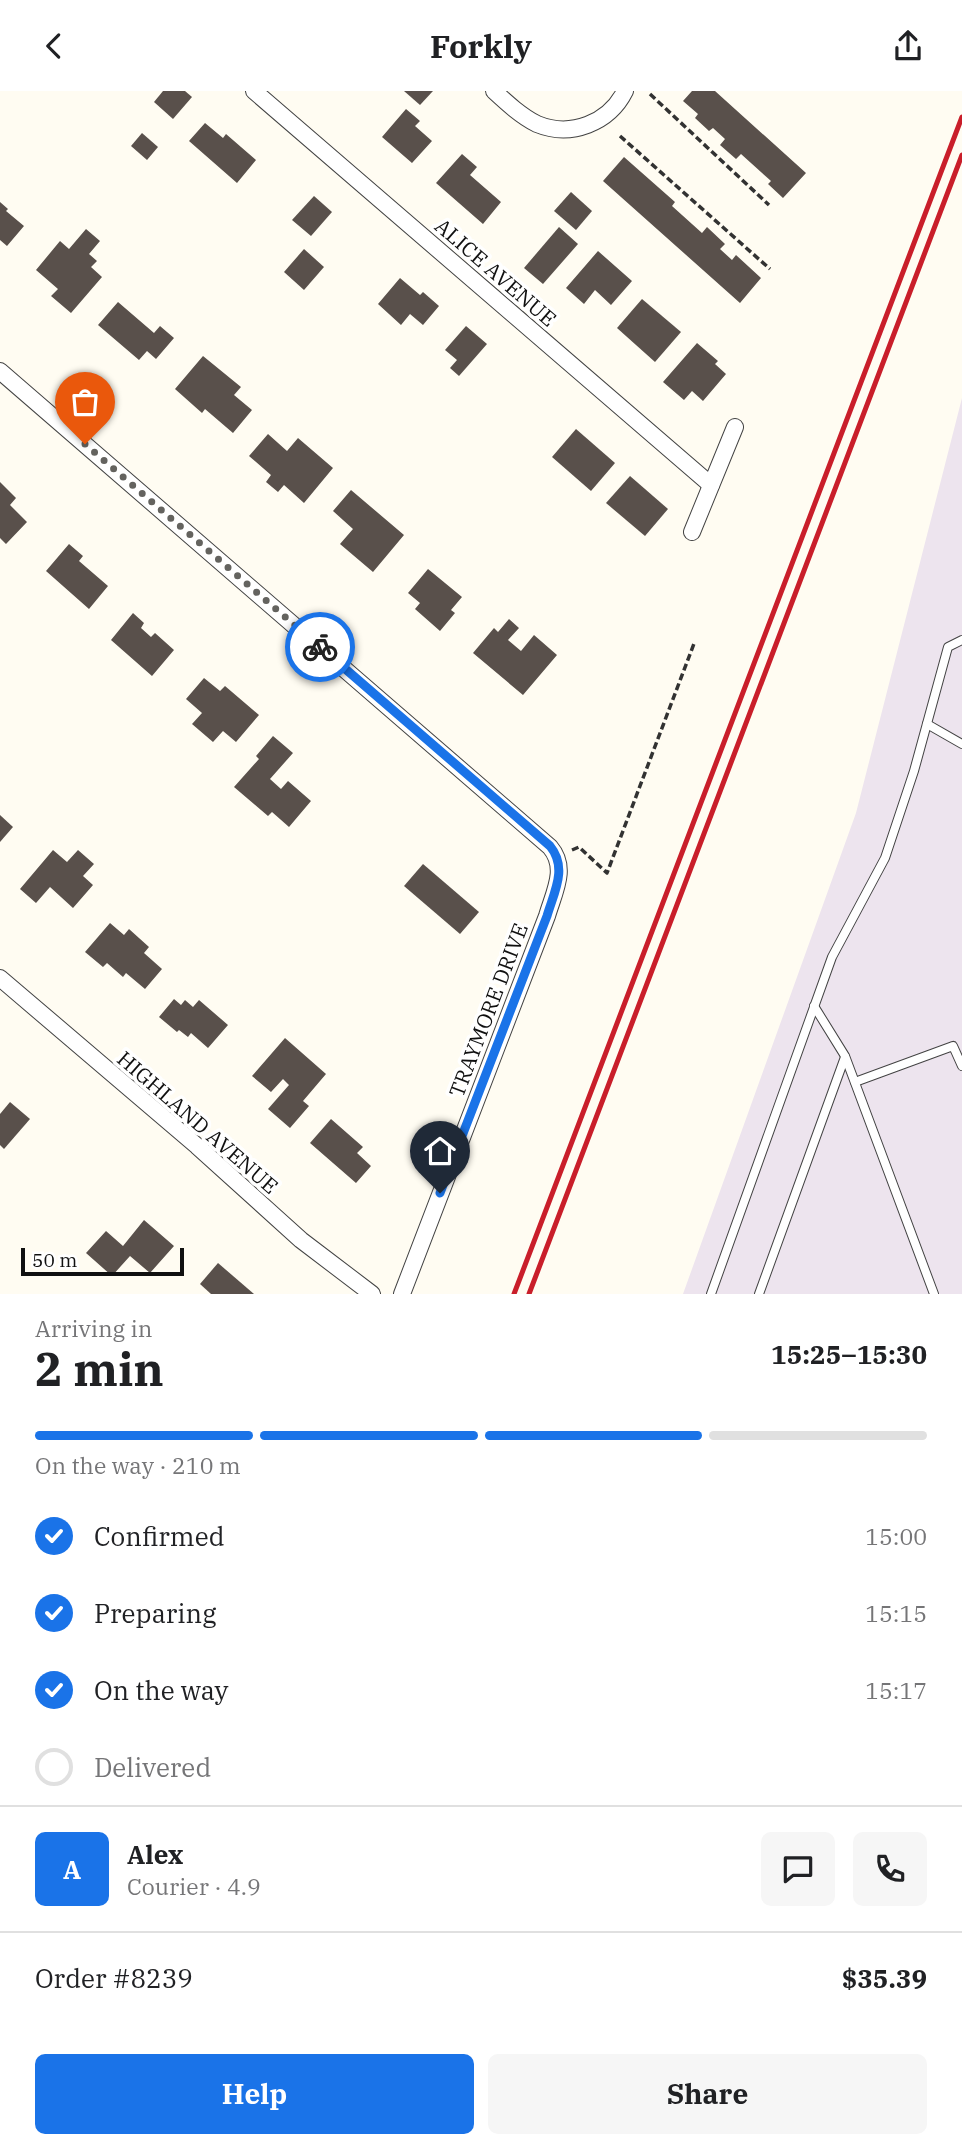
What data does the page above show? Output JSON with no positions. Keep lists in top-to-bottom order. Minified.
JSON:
{"streets":{"street":["ALICE AVENUE","TRAYMORE DRIVE","HIGHLAND AVENUE"]},"scale_bar":"50 m","page":{"header":"Forkly","scale":"50 m","heading":["2 min","Arriving in","15:25–15:30"],"panel":["Alex","Courier · 4.9","Order #8239","$35.39"],"bar":"On the way · 210 m","list":[["Confirmed","15:00"],["Preparing","15:15"],["On the way","15:17"],"Delivered"],"round":"A","buttons":["Help","Share"]}}
